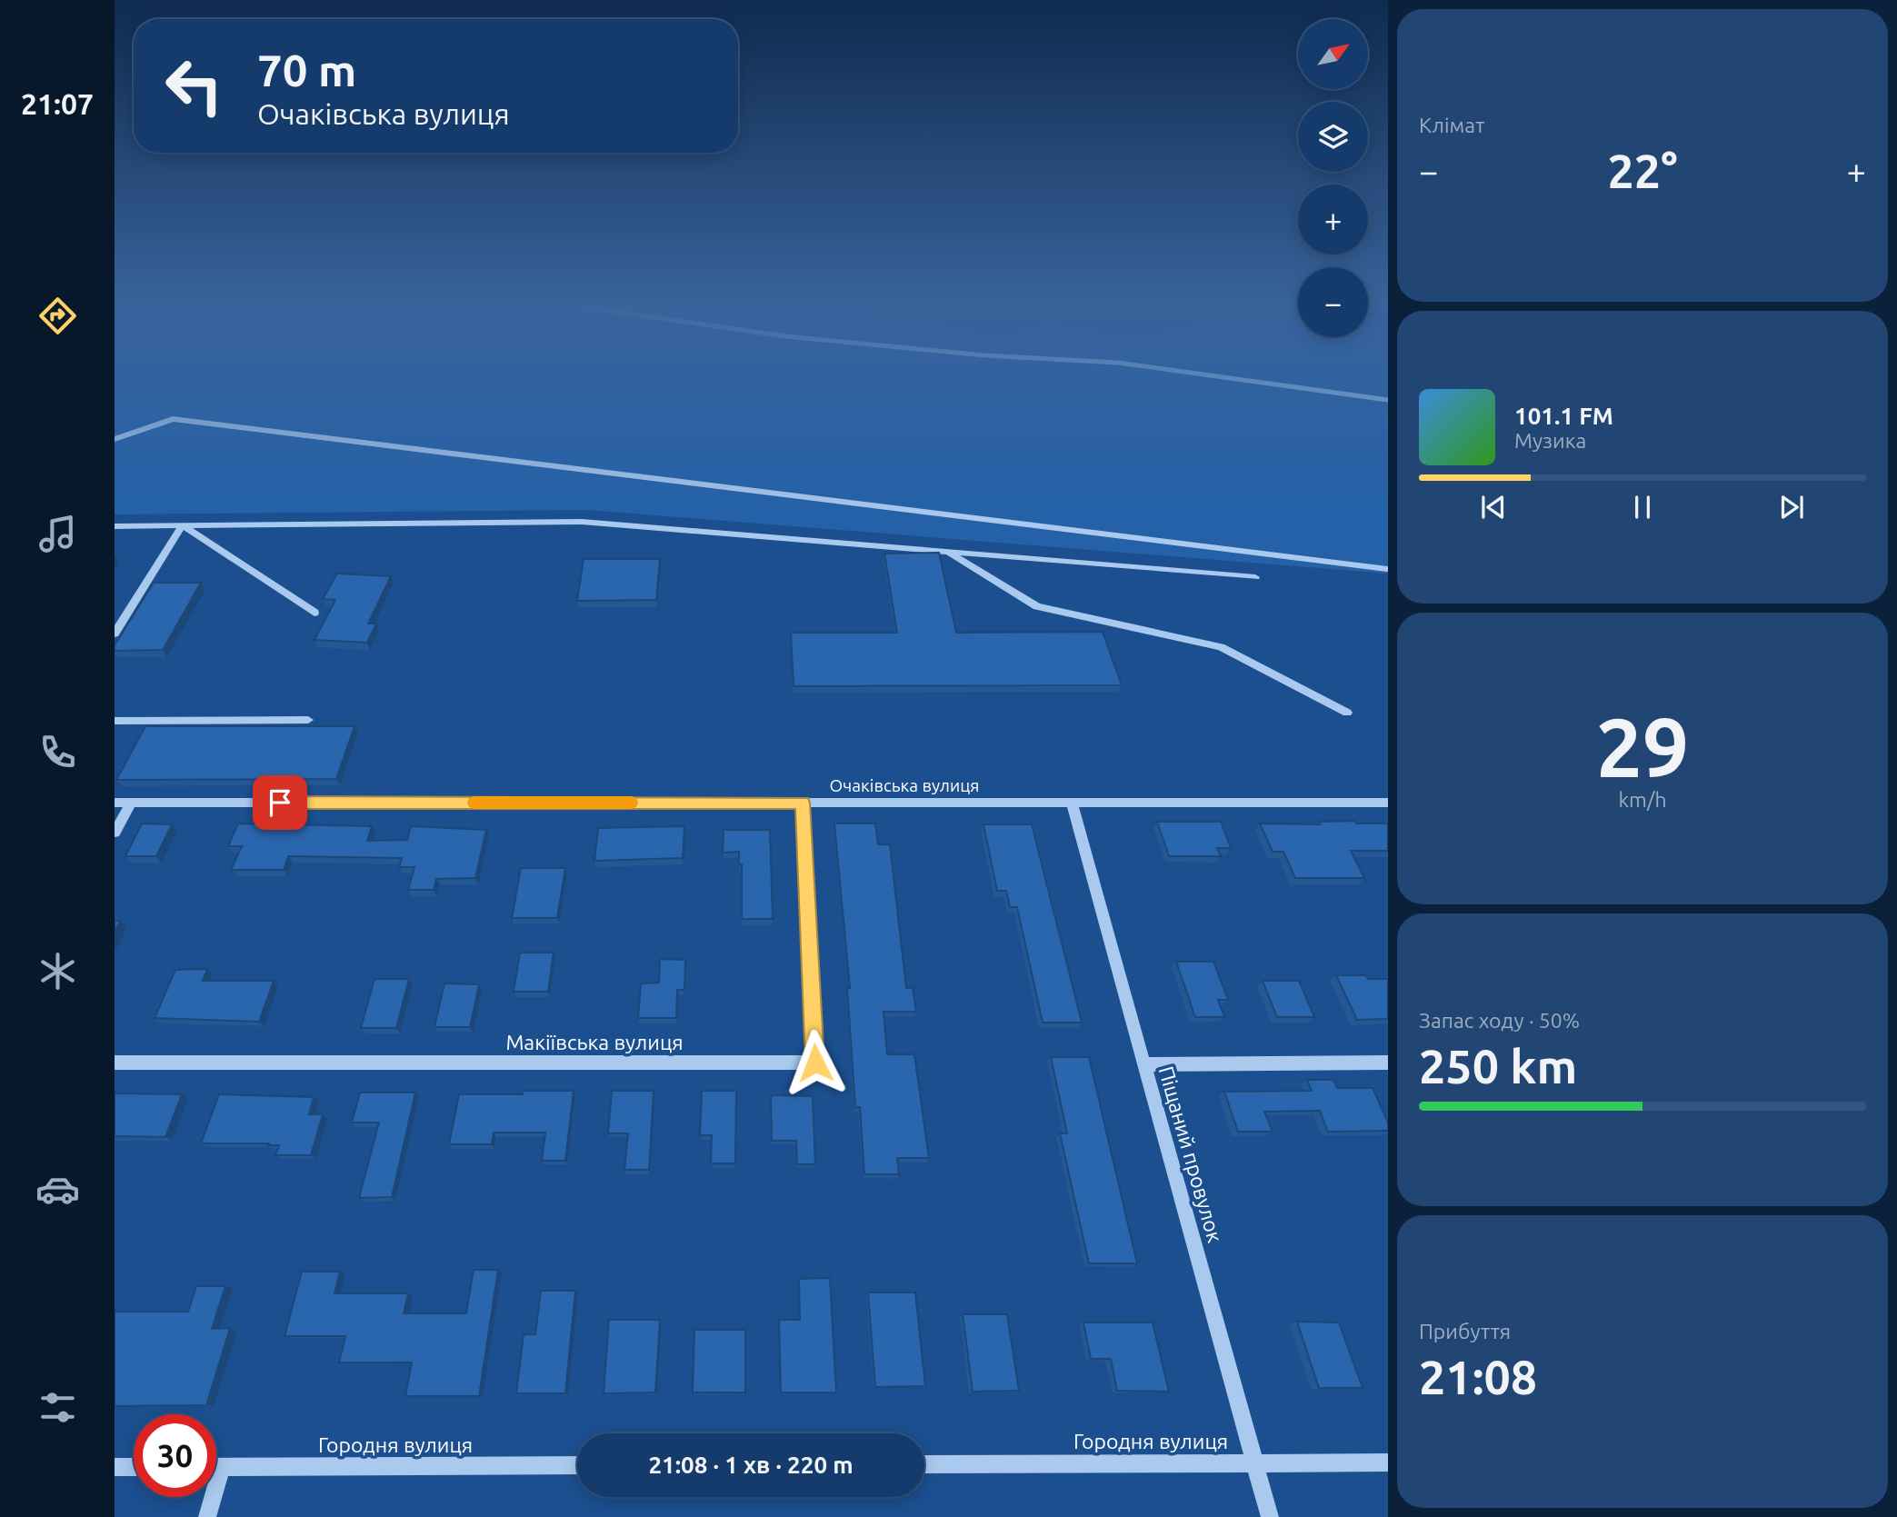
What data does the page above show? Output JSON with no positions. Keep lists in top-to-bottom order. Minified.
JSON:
{"streets":{"street":["Очаківська вулиця","Макіївська вулиця","Піщаний провулок","Городня вулиця"]},"crossings":[["Очаківська вулиця","Макіївська вулиця"],["Очаківська вулиця","Піщаний провулок"],["Піщаний провулок","Городня вулиця"]],"north":"top right","page":{"tabs":"21:07","tile":["Клімат",["29","km/h"],["Запас ходу · 50%","250 km"],["Прибуття","21:08"]],"map_buttons":["+","−"],"turn":["70 m","Очаківська вулиця"],"heat":["−","22°","+"],"song":["101.1 FM","Музика"],"limit":"30","trip":"21:08 · 1 хв · 220 m"}}
